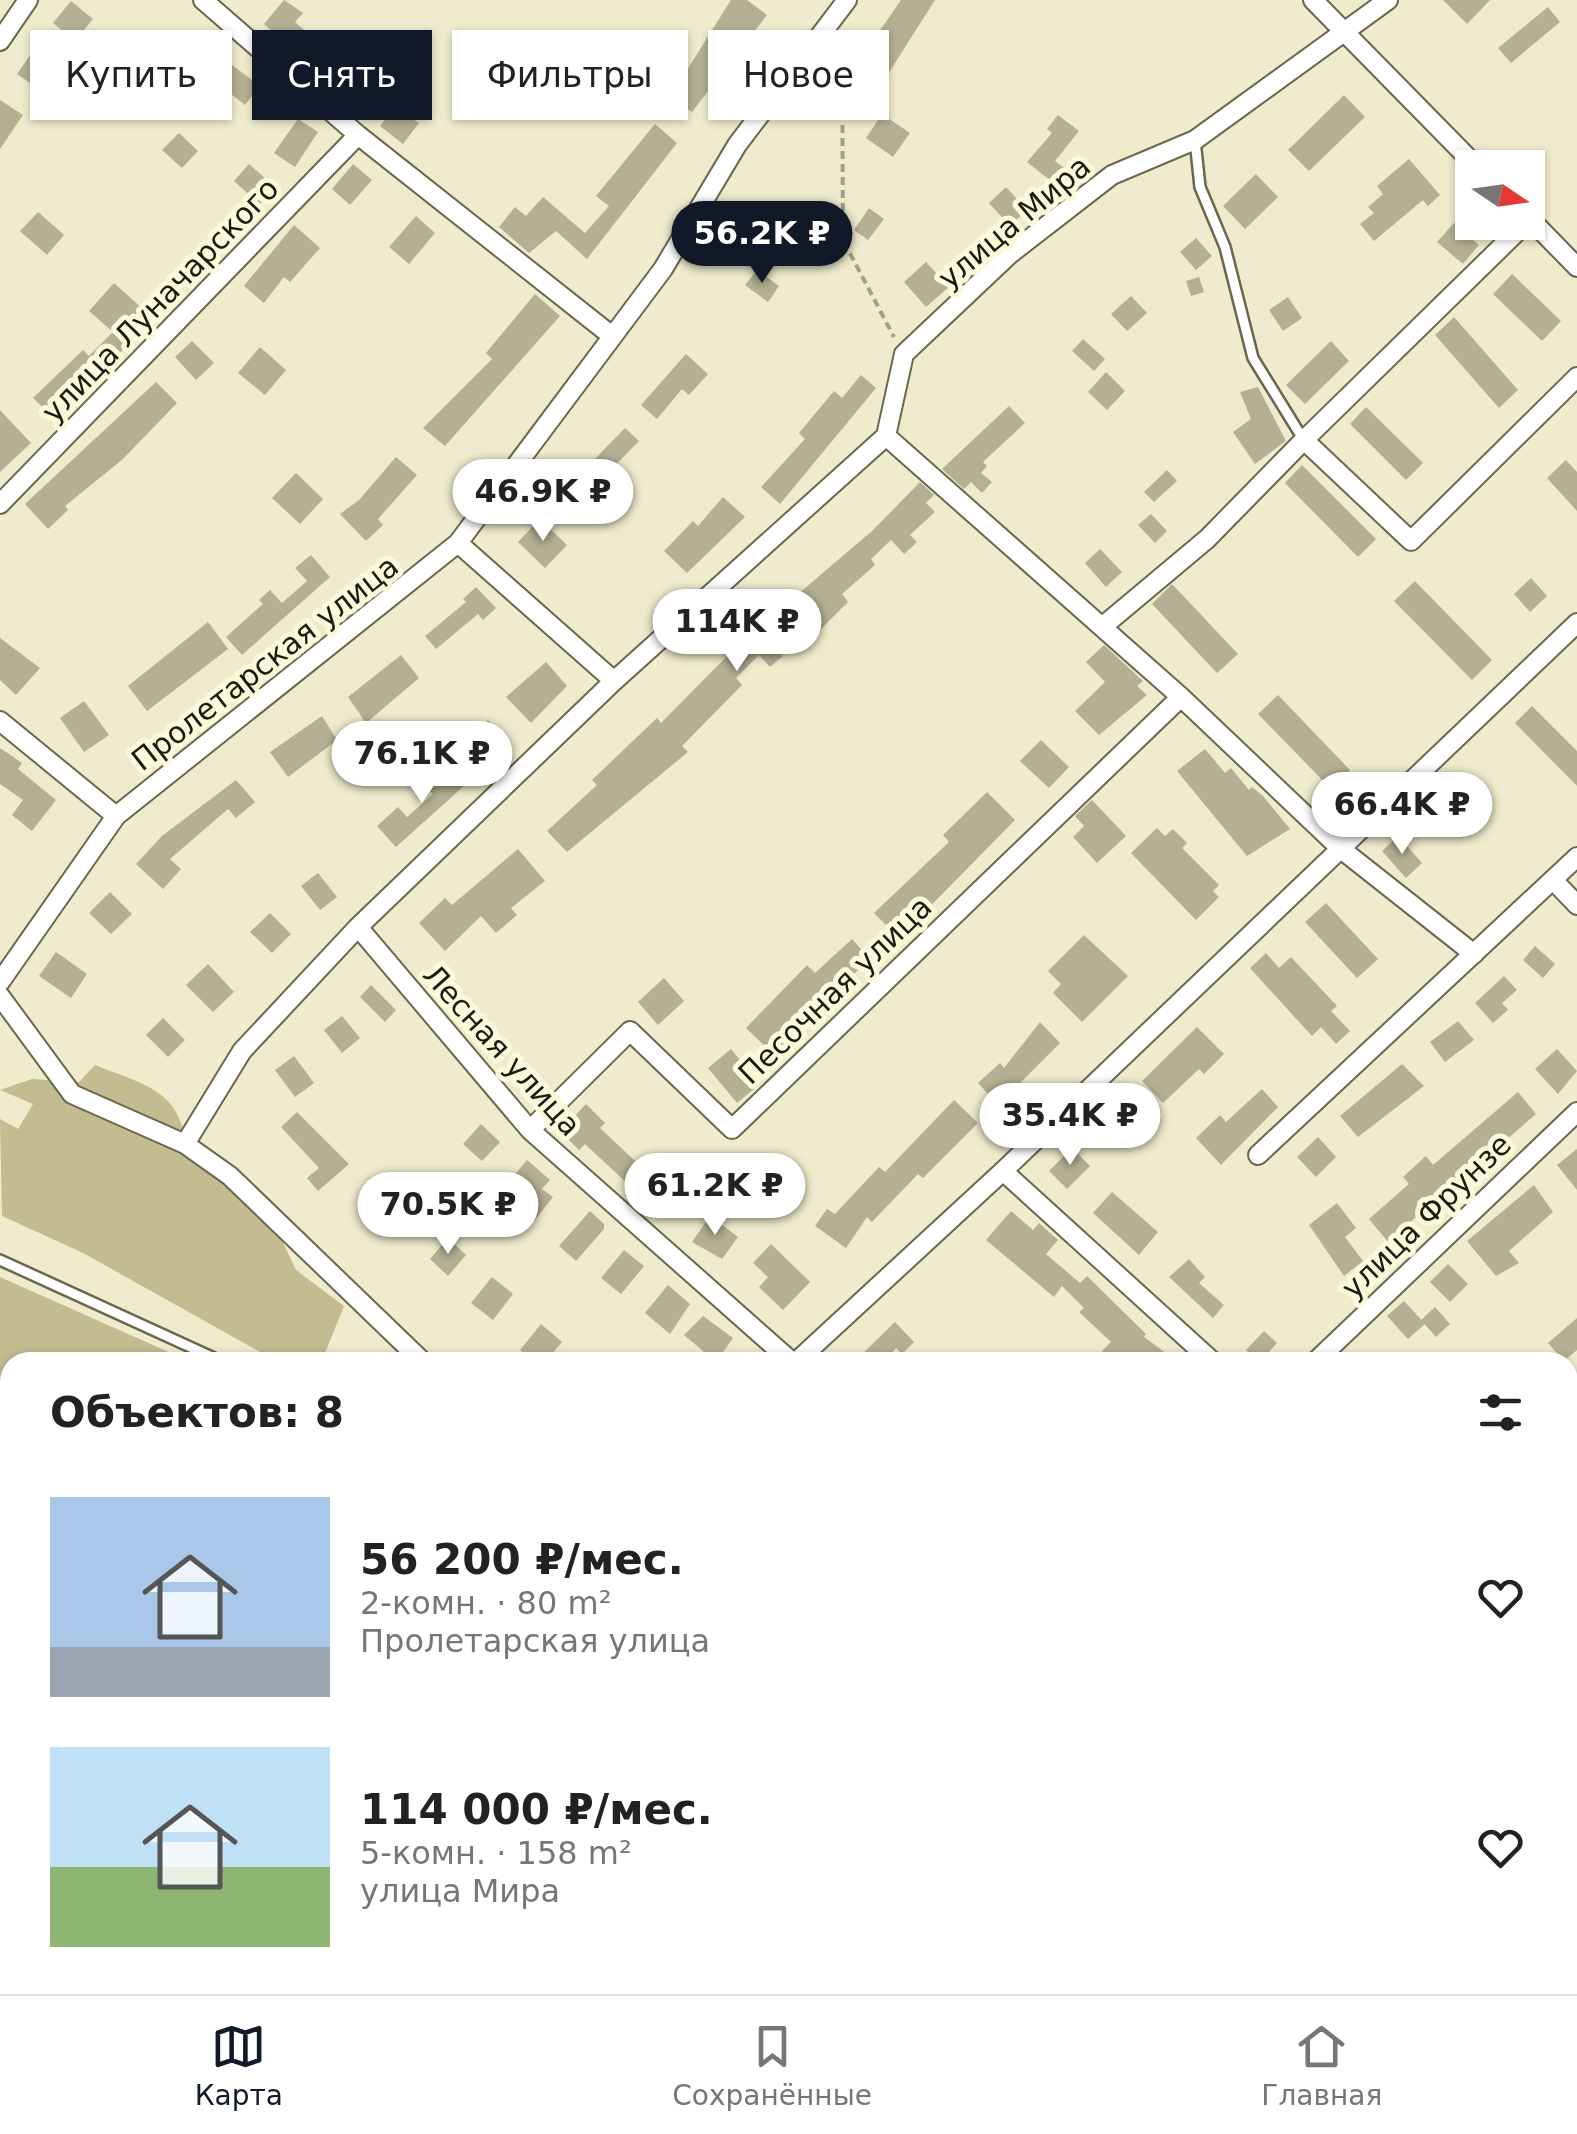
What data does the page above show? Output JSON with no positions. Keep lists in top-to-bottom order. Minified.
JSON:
{"streets":{"street":["улица Мира","улица Луначарского","Пролетарская улица","Песочная улица","Лесная улица","улица Фрунзе"]},"crossings":[["Песочная улица","Лесная улица"]],"north":"right","page":{"chip":["Купить","Снять","Фильтры","Новое"],"price":["56.2K ₽","46.9K ₽","114K ₽","76.1K ₽","66.4K ₽","35.4K ₽","61.2K ₽","70.5K ₽"],"heading":"Объектов: 8","list":[{"name":"56 200 ₽/мес.","note":"2-комн. · 80 m² · Пролетарская улица"},{"name":"114 000 ₽/мес.","note":"5-комн. · 158 m² · улица Мира"}],"tabs":["Карта","Сохранённые","Главная"]}}
